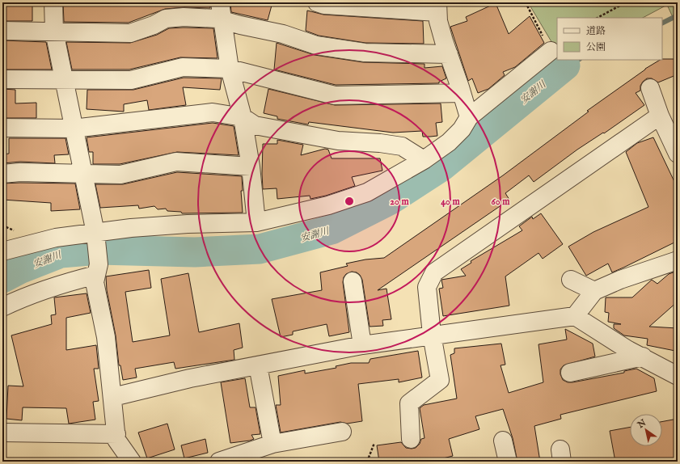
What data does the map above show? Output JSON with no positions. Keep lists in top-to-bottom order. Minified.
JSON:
{"water":["安謝川"],"legend":["道路","公園"],"north":"top left","rings":["20 m","40 m","60 m"]}
